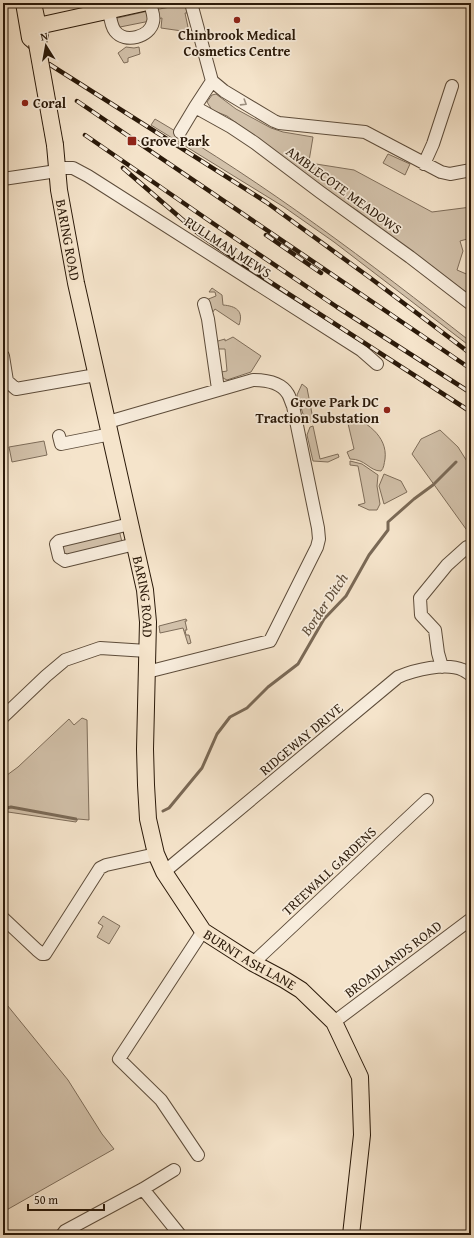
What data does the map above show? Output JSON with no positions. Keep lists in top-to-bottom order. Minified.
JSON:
{"streets":{"main road":["BARING ROAD","BURNT ASH LANE"],"street":["AMBLECOTE MEADOWS","PULLMAN MEWS","RIDGEWAY DRIVE","TREEWALL GARDENS","BROADLANDS ROAD"]},"crossings":[["BARING ROAD","PULLMAN MEWS"],["BARING ROAD","BURNT ASH LANE"],["RIDGEWAY DRIVE","BURNT ASH LANE"],["TREEWALL GARDENS","BURNT ASH LANE"],["BURNT ASH LANE","BROADLANDS ROAD"]],"water":["Border Ditch"],"places":{"other":["Chinbrook Medical Cosmetics Centre","Coral","Grove Park DC Traction Substation"],"transit":["Grove Park"]},"scale_bar":"50 m","north":"top"}
